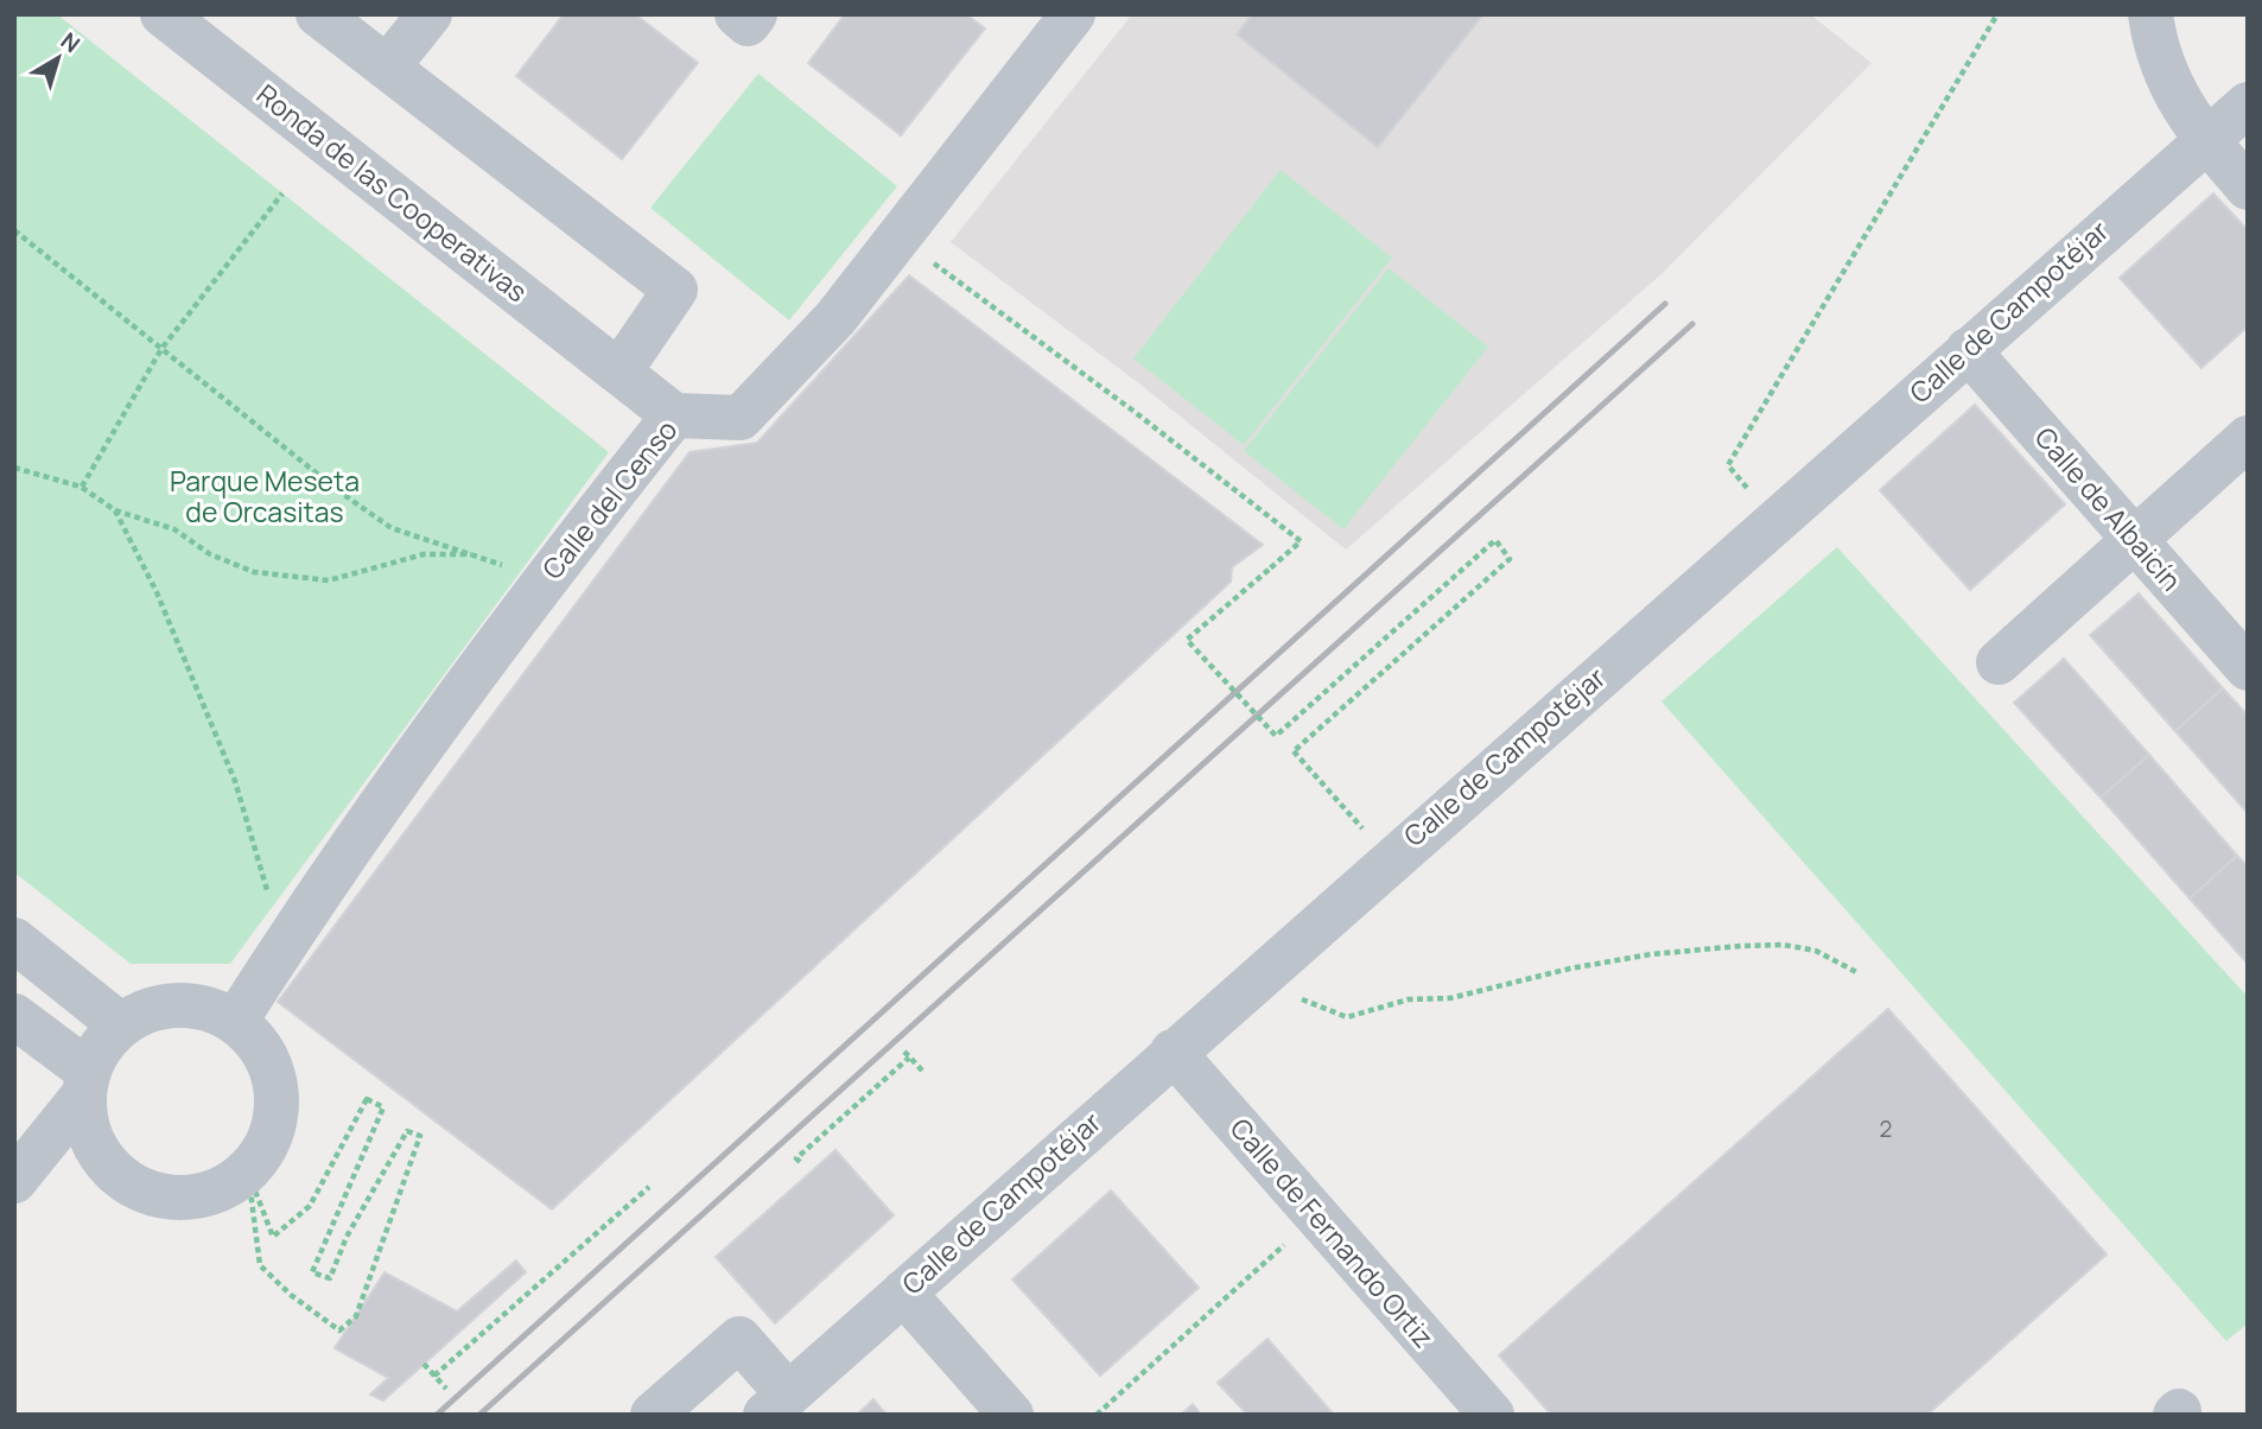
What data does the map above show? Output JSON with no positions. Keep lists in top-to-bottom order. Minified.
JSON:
{"streets":{"street":["Ronda de las Cooperativas","Calle de Campotéjar","Calle del Censo","Calle de Albaicín","Calle de Fernando Ortiz"]},"crossings":[["Ronda de las Cooperativas","Calle del Censo"],["Calle de Campotéjar","Calle de Albaicín"],["Calle de Campotéjar","Calle de Fernando Ortiz"]],"parks":["Parque Meseta de Orcasitas"],"house_numbers":["2"],"north":"top right"}
